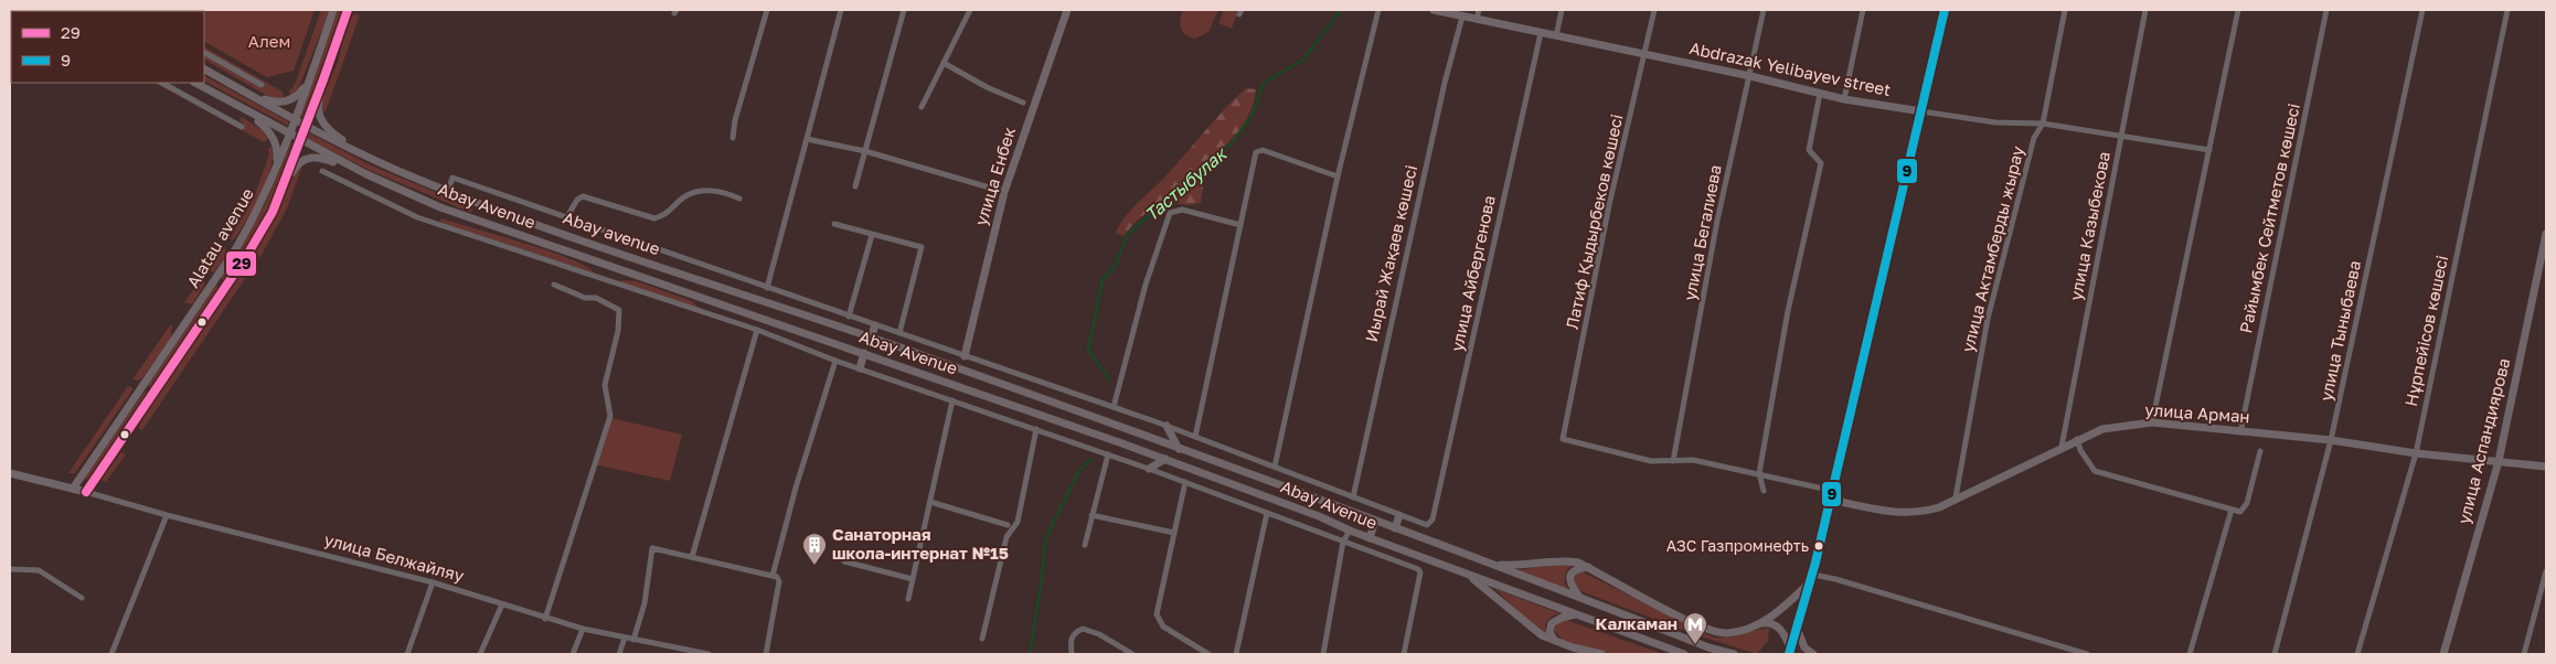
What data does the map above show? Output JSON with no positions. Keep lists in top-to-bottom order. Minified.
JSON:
{"streets":{"main road":["Abdrazak Yelibayev street","улица Енбек","Abay Avenue","Abay avenue","Alatau avenue","улица Арман","улица Аспандиярова","улица Белжайляу"],"street":["Райымбек Сейтметов көшесі","Латиф Қыдырбеков көшесі","улица Казыбекова","улица Бегалиева","улица Актамберды жырау","Иырай Жақаев көшесі","улица Айбергенова","улица Тыныбаева","Нұрпейісов көшесі"]},"crossings":[["Abdrazak Yelibayev street","Латиф Қыдырбеков көшесі"],["Abdrazak Yelibayev street","улица Казыбекова"],["Abdrazak Yelibayev street","улица Бегалиева"],["Abdrazak Yelibayev street","улица Актамберды жырау"],["Abdrazak Yelibayev street","Иырай Жақаев көшесі"],["Abdrazak Yelibayev street","улица Айбергенова"],["Abay Avenue","Abay avenue"],["Abay Avenue","Alatau avenue"],["Райымбек Сейтметов көшесі","улица Арман"],["Латиф Қыдырбеков көшесі","улица Бегалиева"],["улица Казыбекова","улица Арман"],["Abay avenue","Alatau avenue"],["Alatau avenue","улица Белжайляу"],["улица Актамберды жырау","улица Арман"],["улица Тыныбаева","улица Арман"],["Нұрпейісов көшесі","улица Арман"],["улица Арман","улица Аспандиярова"]],"water":["Тастыбулак"],"parks":["Алем"],"places":{"other":["АЗС Газпромнефть"],"building":["Санаторная школа-интернат №15"],"metro station":["Калкаман"]},"lines":["transit line 29","transit line 9"],"legend":["29","9"]}
